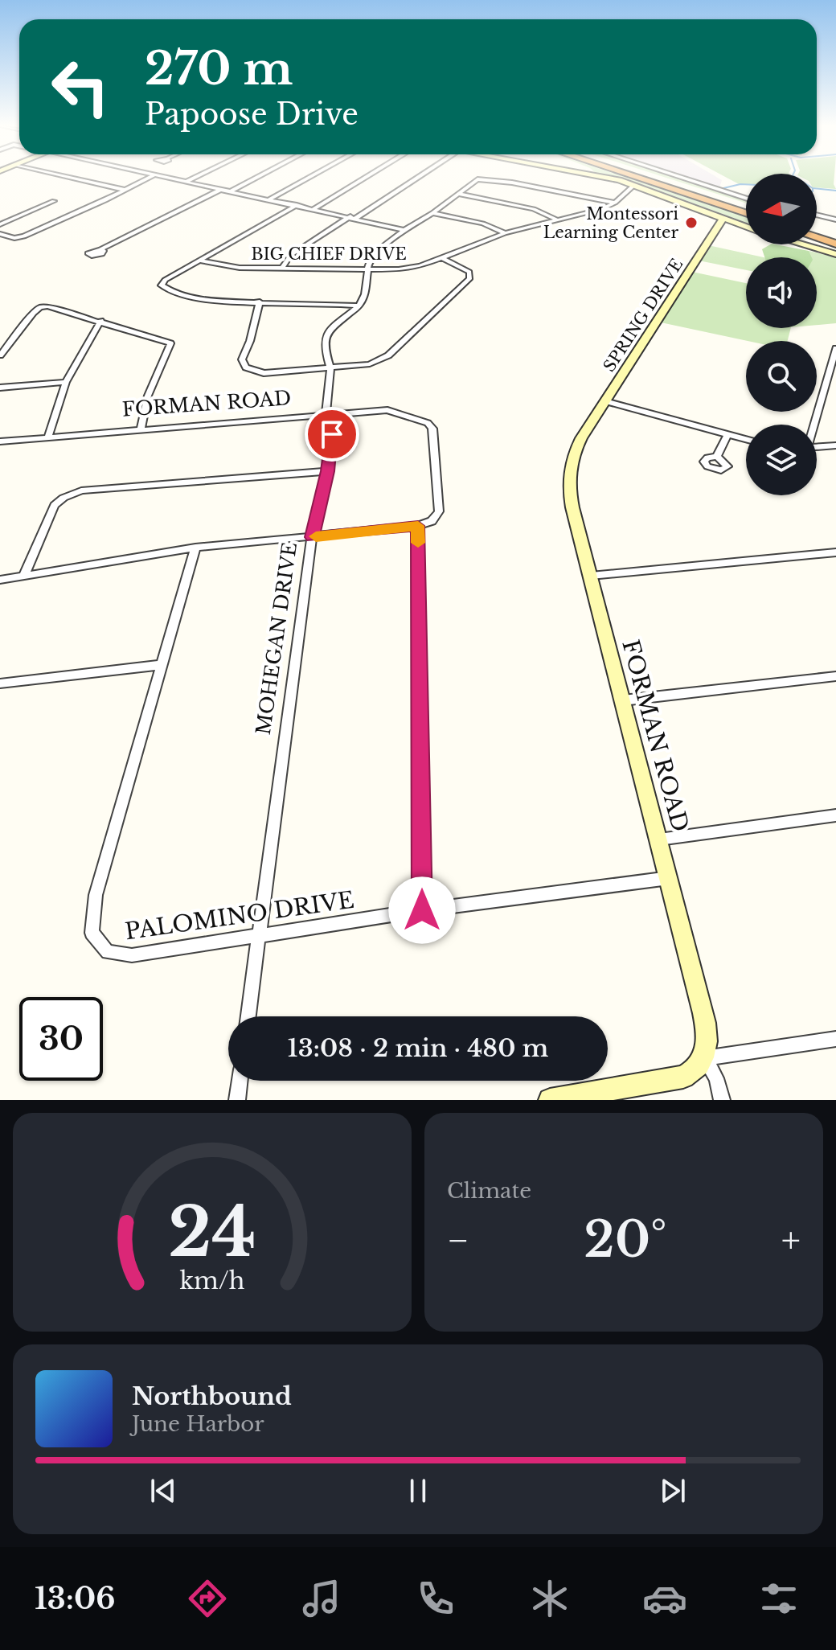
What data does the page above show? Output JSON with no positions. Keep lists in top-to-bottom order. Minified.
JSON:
{"streets":{"street":["BIG CHIEF DRIVE","SPRING DRIVE","FORMAN ROAD","MOHEGAN DRIVE","PALOMINO DRIVE"]},"crossings":[["SPRING DRIVE","FORMAN ROAD"],["FORMAN ROAD","MOHEGAN DRIVE"],["FORMAN ROAD","PALOMINO DRIVE"],["MOHEGAN DRIVE","PALOMINO DRIVE"]],"places":["Montessori Learning Center"],"north":"left","page":{"turn":["270 m","Papoose Drive"],"limit":"30","trip":"13:08 · 2 min · 480 m","tile":"Climate","heat":["−","20°","+"],"song":["Northbound","June Harbor"],"tabs":"13:06","gauge":["24","km/h"]}}
